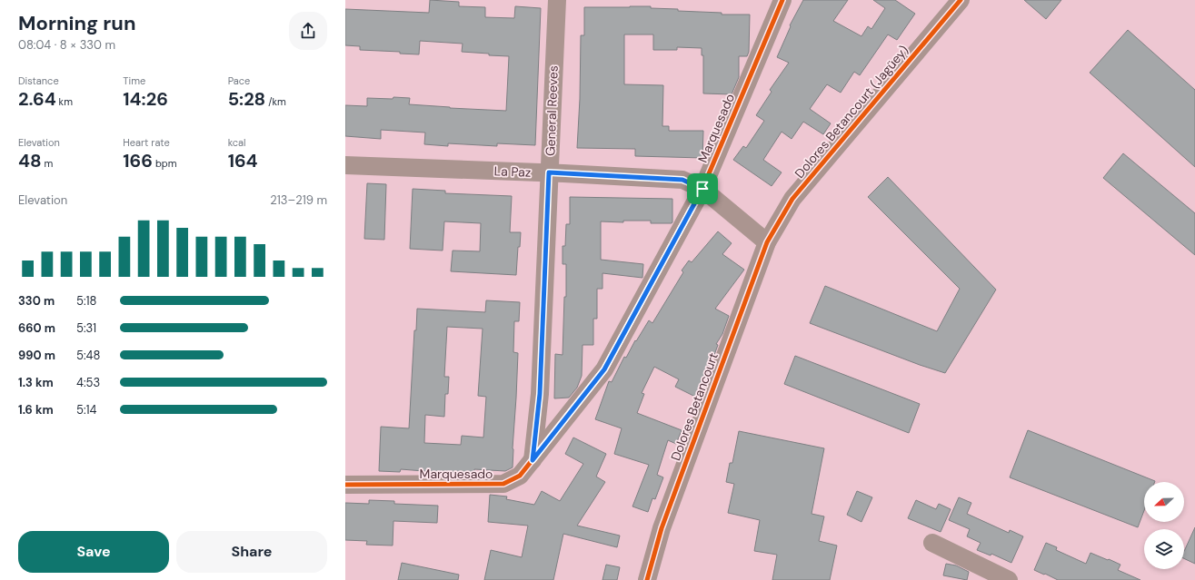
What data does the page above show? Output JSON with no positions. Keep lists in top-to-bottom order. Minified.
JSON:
{"streets":{"street":["General Reeves","Dolores Betancourt (Jagüey)","Marquesado","La Paz","Dolores Betancourt"]},"crossings":[["General Reeves","Marquesado"],["General Reeves","La Paz"],["Dolores Betancourt (Jagüey)","La Paz"],["Dolores Betancourt (Jagüey)","Dolores Betancourt"],["Marquesado","La Paz"],["La Paz","Dolores Betancourt"]],"north":"left","page":{"heading":["Morning run","08:04 · 8 × 330 m"],"stats":[["Distance","2.64 km"],["Time","14:26"],["Pace","5:28 /km"],["Elevation","48 m"],["Heart rate","166 bpm"],["kcal","164"]],"chart":["Elevation","213–219 m"],"list":[{"name":"330 m","note":"5:18"},{"name":"660 m","note":"5:31"},{"name":"990 m","note":"5:48"},{"name":"1.3 km","note":"4:53"},{"name":"1.6 km","note":"5:14"}],"buttons":["Save","Share"]}}
